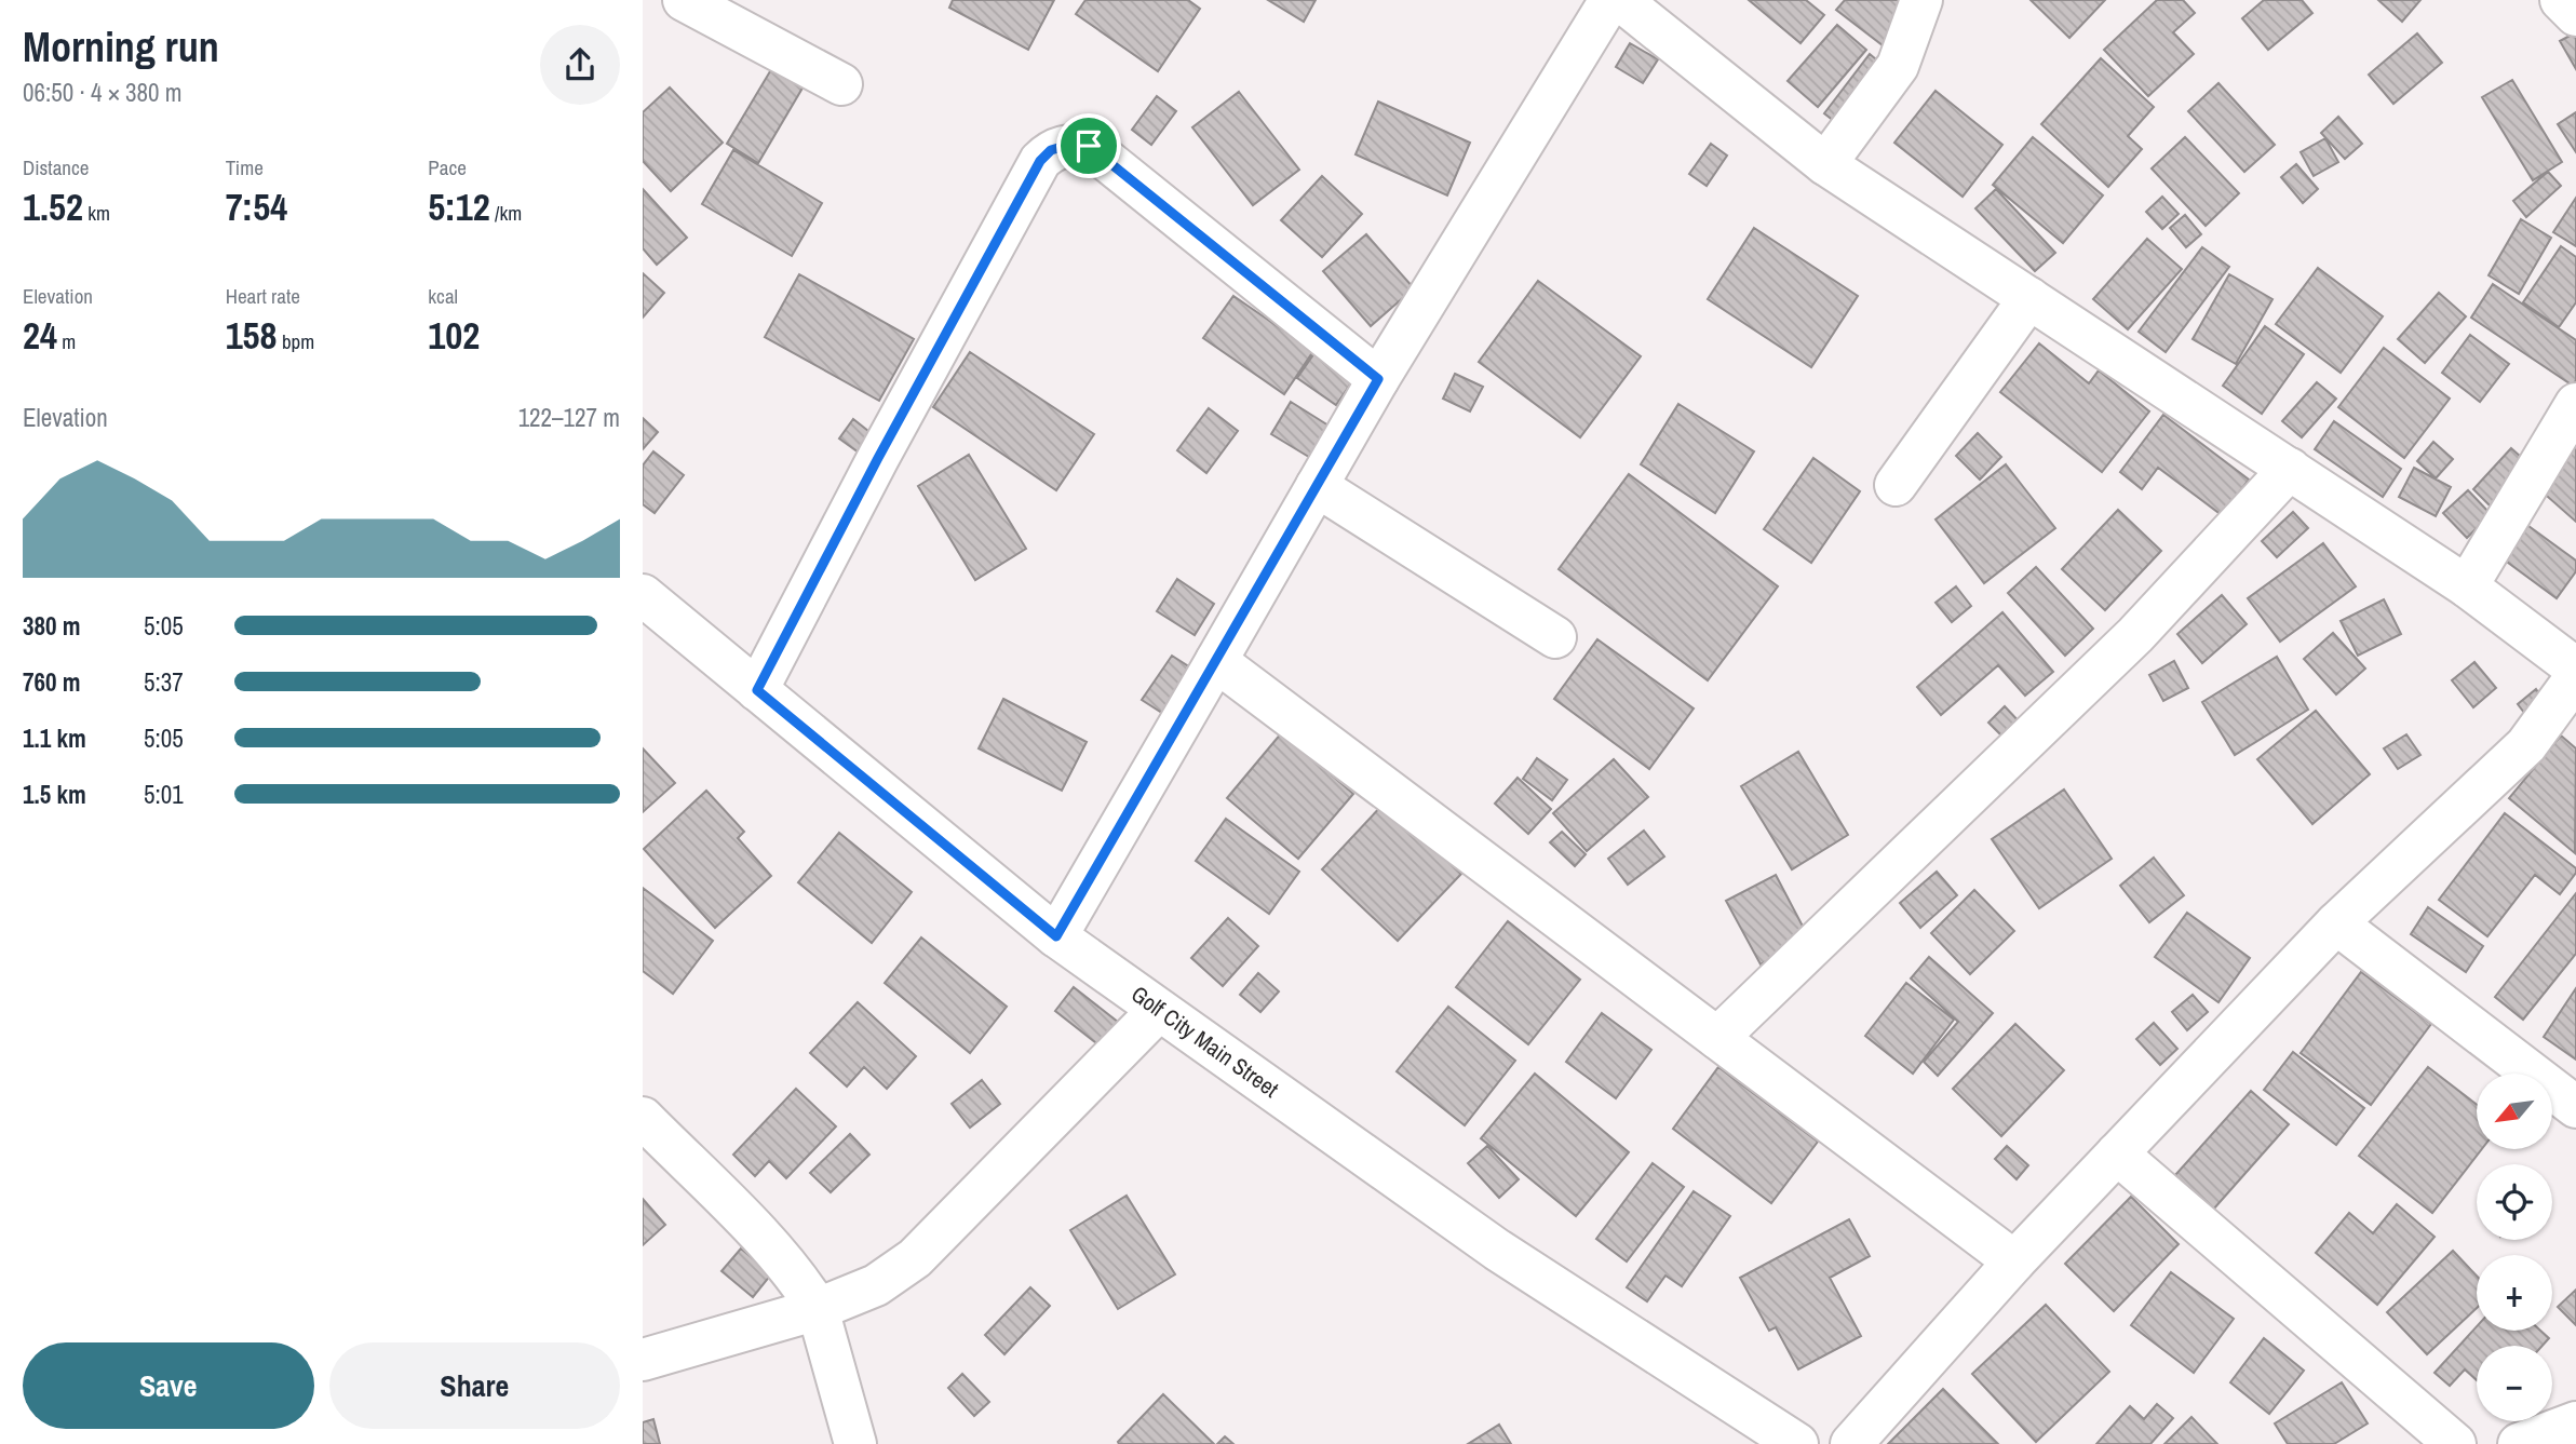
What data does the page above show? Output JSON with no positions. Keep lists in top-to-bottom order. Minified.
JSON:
{"streets":{"street":["Golf City Main Street"]},"north":"bottom left","page":{"heading":["Morning run","06:50 · 4 × 380 m"],"stats":[["Distance","1.52 km"],["Time","7:54"],["Pace","5:12 /km"],["Elevation","24 m"],["Heart rate","158 bpm"],["kcal","102"]],"chart":["Elevation","122–127 m"],"list":[{"name":"380 m","note":"5:05"},{"name":"760 m","note":"5:37"},{"name":"1.1 km","note":"5:05"},{"name":"1.5 km","note":"5:01"}],"map_buttons":["+","−"],"buttons":["Save","Share"]}}
